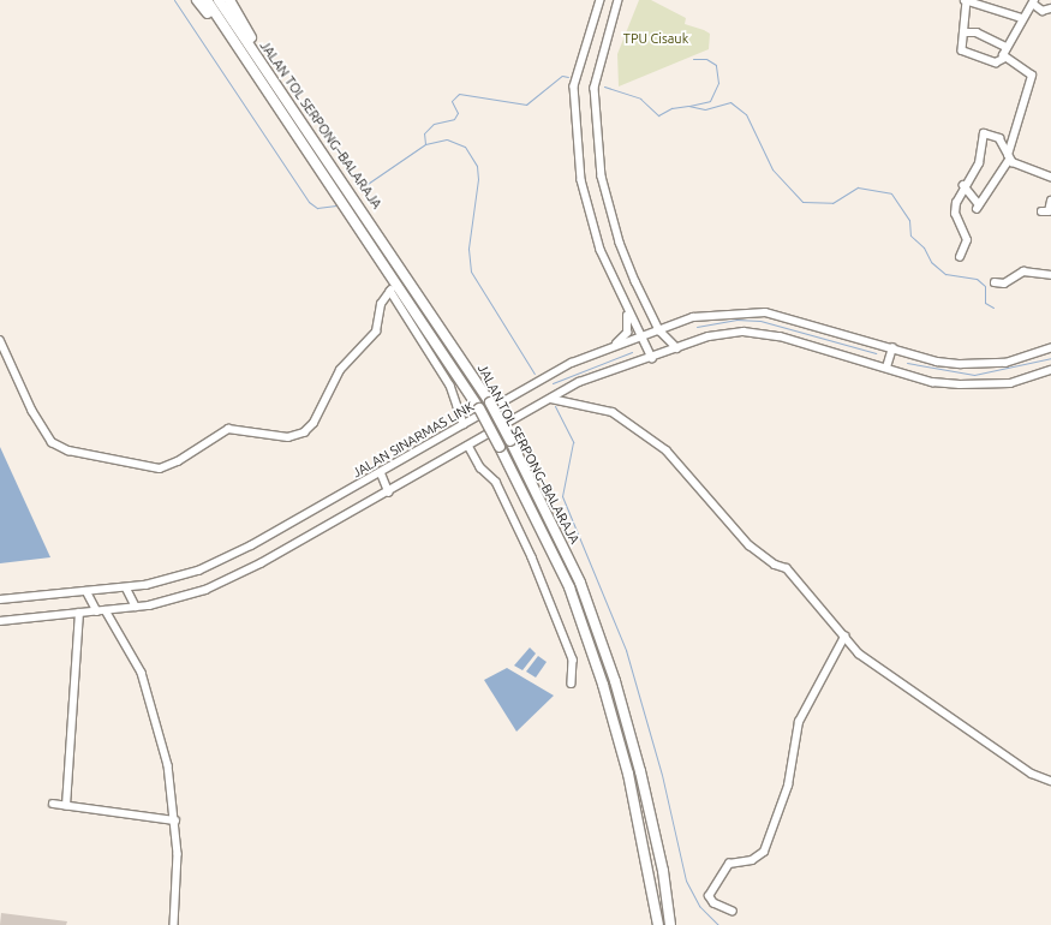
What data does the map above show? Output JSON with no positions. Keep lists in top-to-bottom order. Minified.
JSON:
{"streets":{"highway":["JALAN TOL SERPONG–BALARAJA"],"street":["JALAN SINARMAS LINK"]},"parks":["TPU Cisauk"]}
